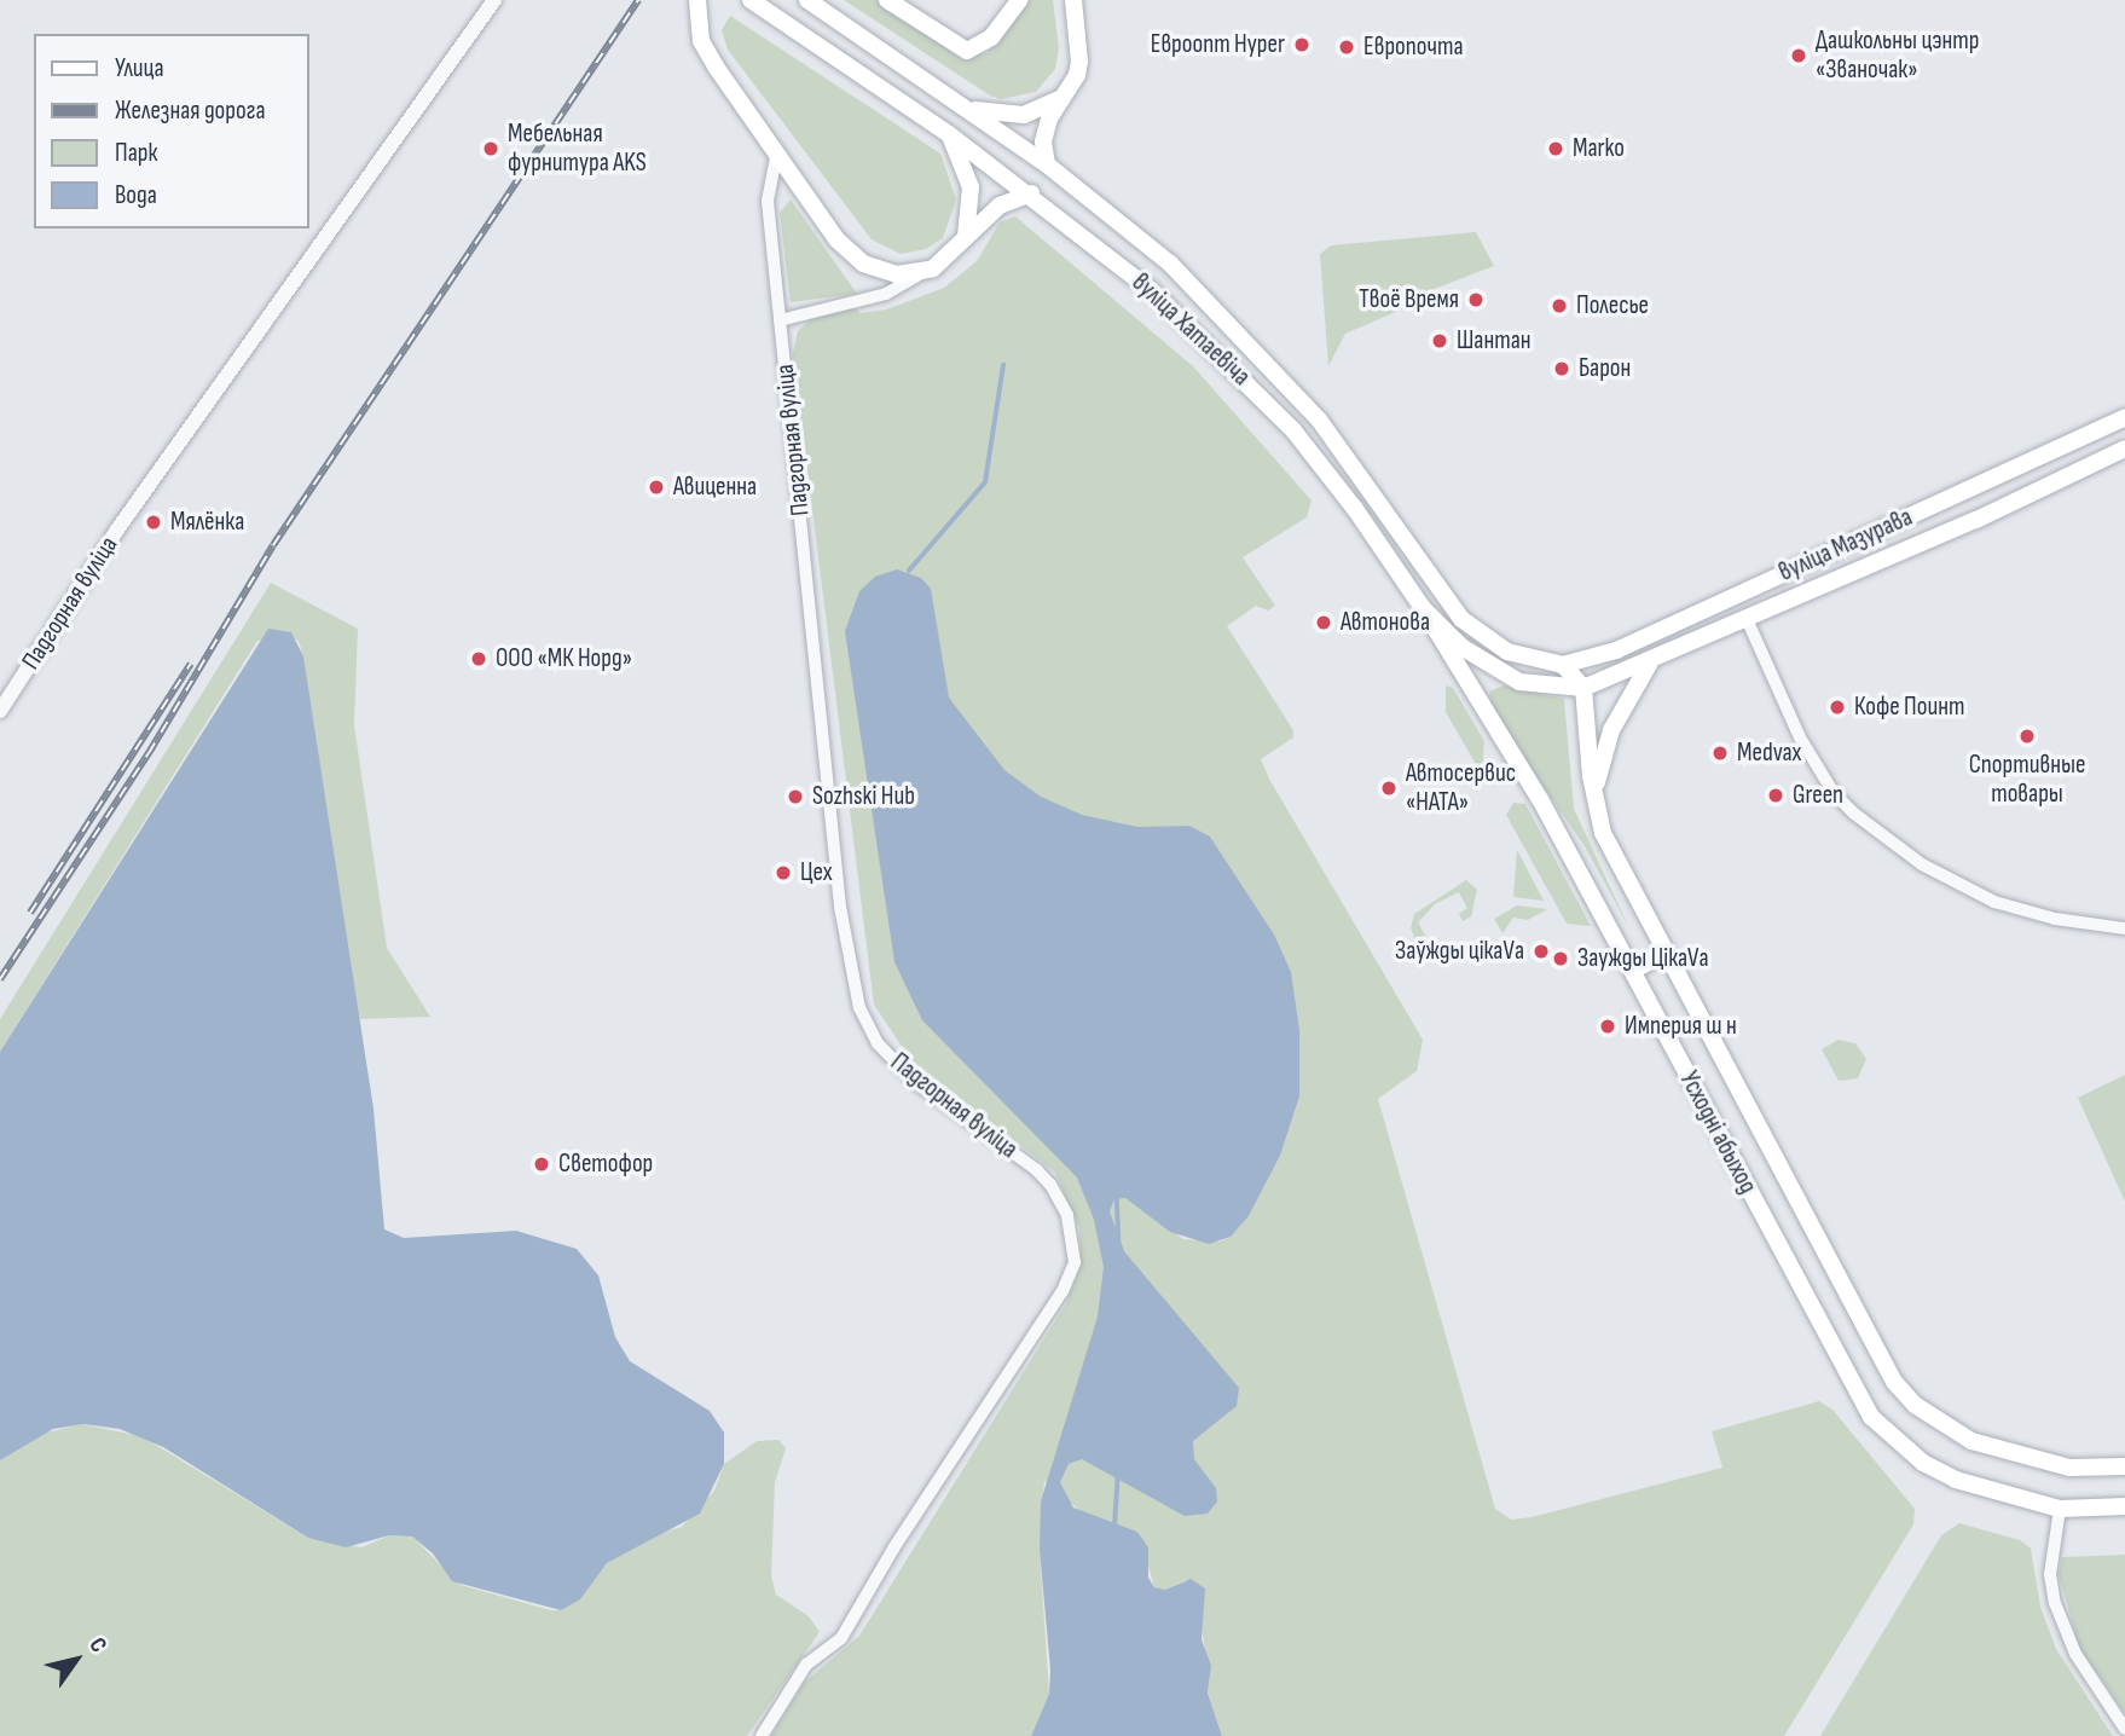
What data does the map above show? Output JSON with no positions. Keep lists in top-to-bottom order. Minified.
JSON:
{"streets":{"main road":["вуліца Хатаевіча","вуліца Мазурава","Усходні абыход"],"street":["Падгорная вуліца"]},"crossings":[["вуліца Хатаевіча","вуліца Мазурава"],["вуліца Хатаевіча","Усходні абыход"],["вуліца Мазурава","Усходні абыход"]],"places":["Евроопт Hyper","Европочта","Дашкольны цэнтр «Званочак»","Мебельная фурнитура AKS","Marko","Твоё Время","Полесье","Шантан","Барон","Авиценна","Мялёнка","Автонова","ООО «МК Норд»","Кофе Поинт","Спортивные товары","Medvax","Автосервис «НАТА»","Green","Sozhski Hub","Цех","Заўжды цікаVа","Заужды ЦікаVа","Империя ш н","Светофор"],"legend":["Улица","Железная дорога","Парк","Вода"],"north":"top right"}
